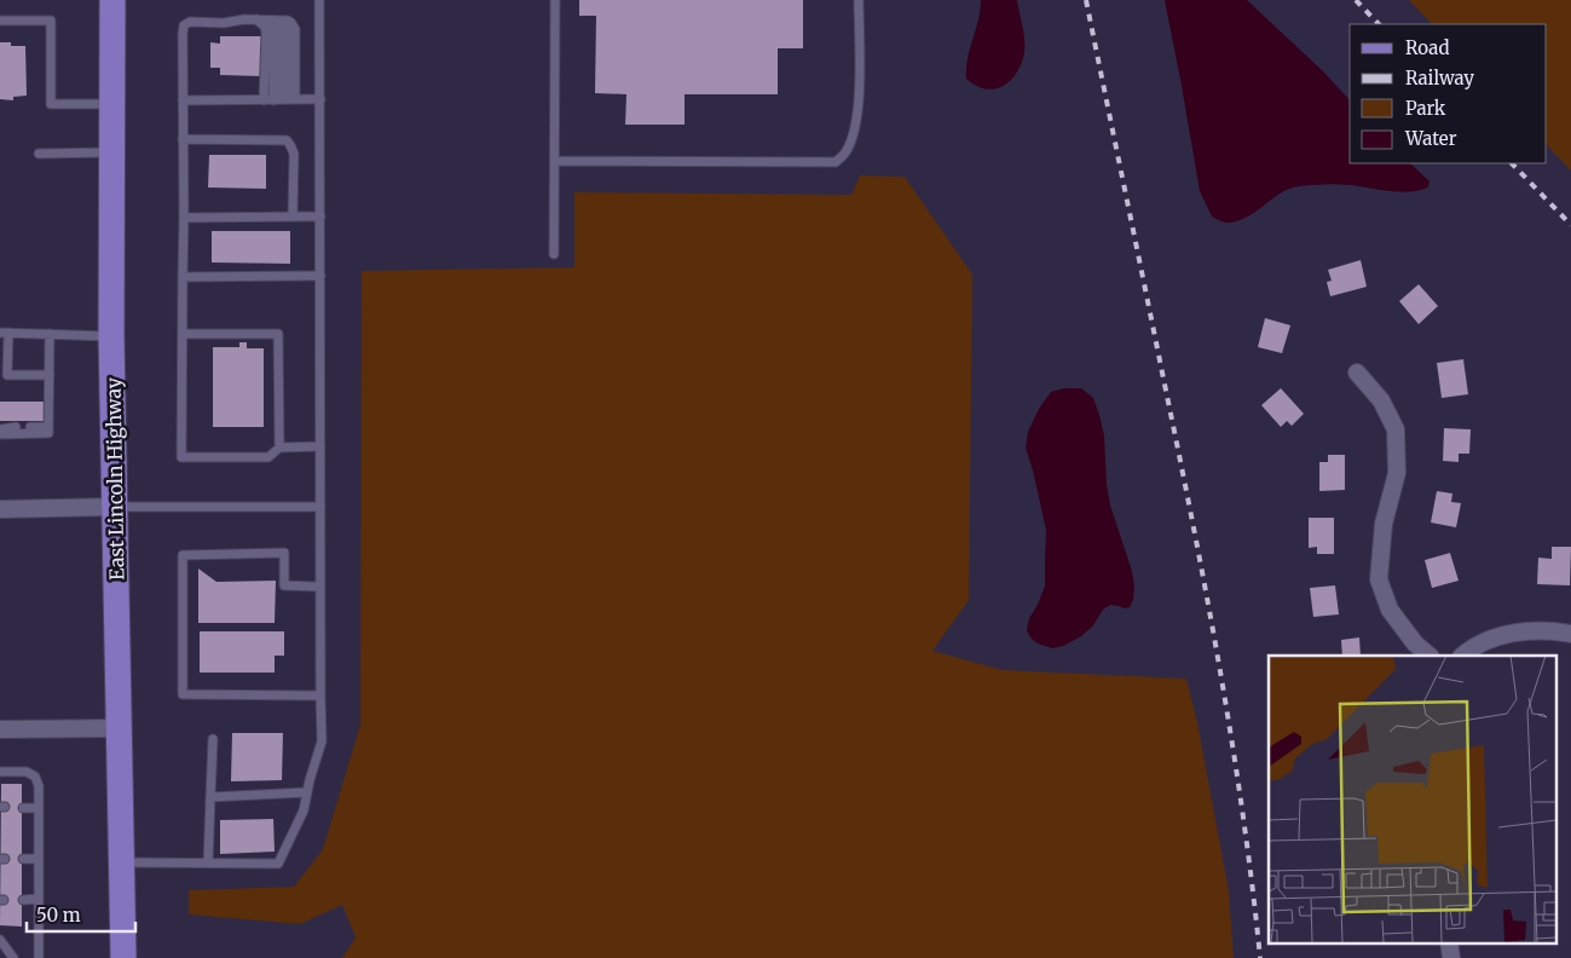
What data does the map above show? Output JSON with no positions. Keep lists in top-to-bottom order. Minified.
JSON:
{"streets":{"main road":["East Lincoln Highway"]},"legend":["Road","Railway","Park","Water"],"scale_bar":"50 m"}
